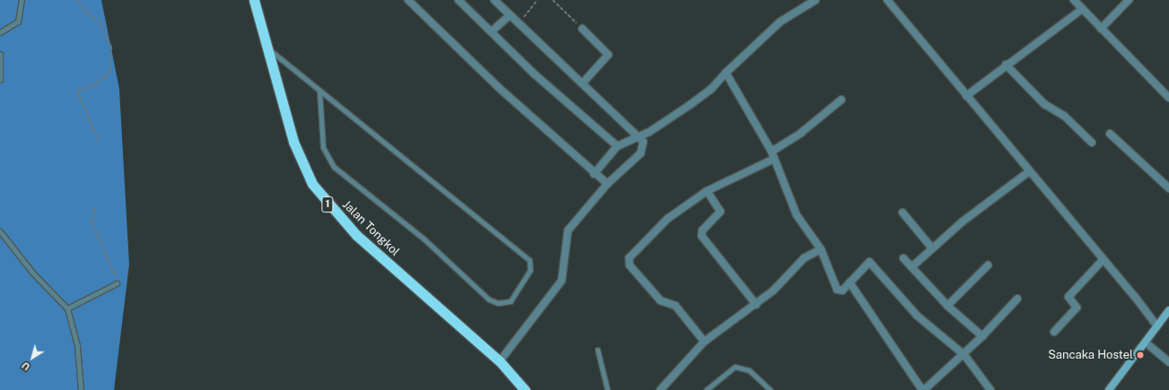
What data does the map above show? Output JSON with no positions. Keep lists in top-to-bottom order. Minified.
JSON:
{"streets":{"highway":["1","Jalan Tongkol"]},"places":["Sancaka Hostel"],"north":"bottom left"}
